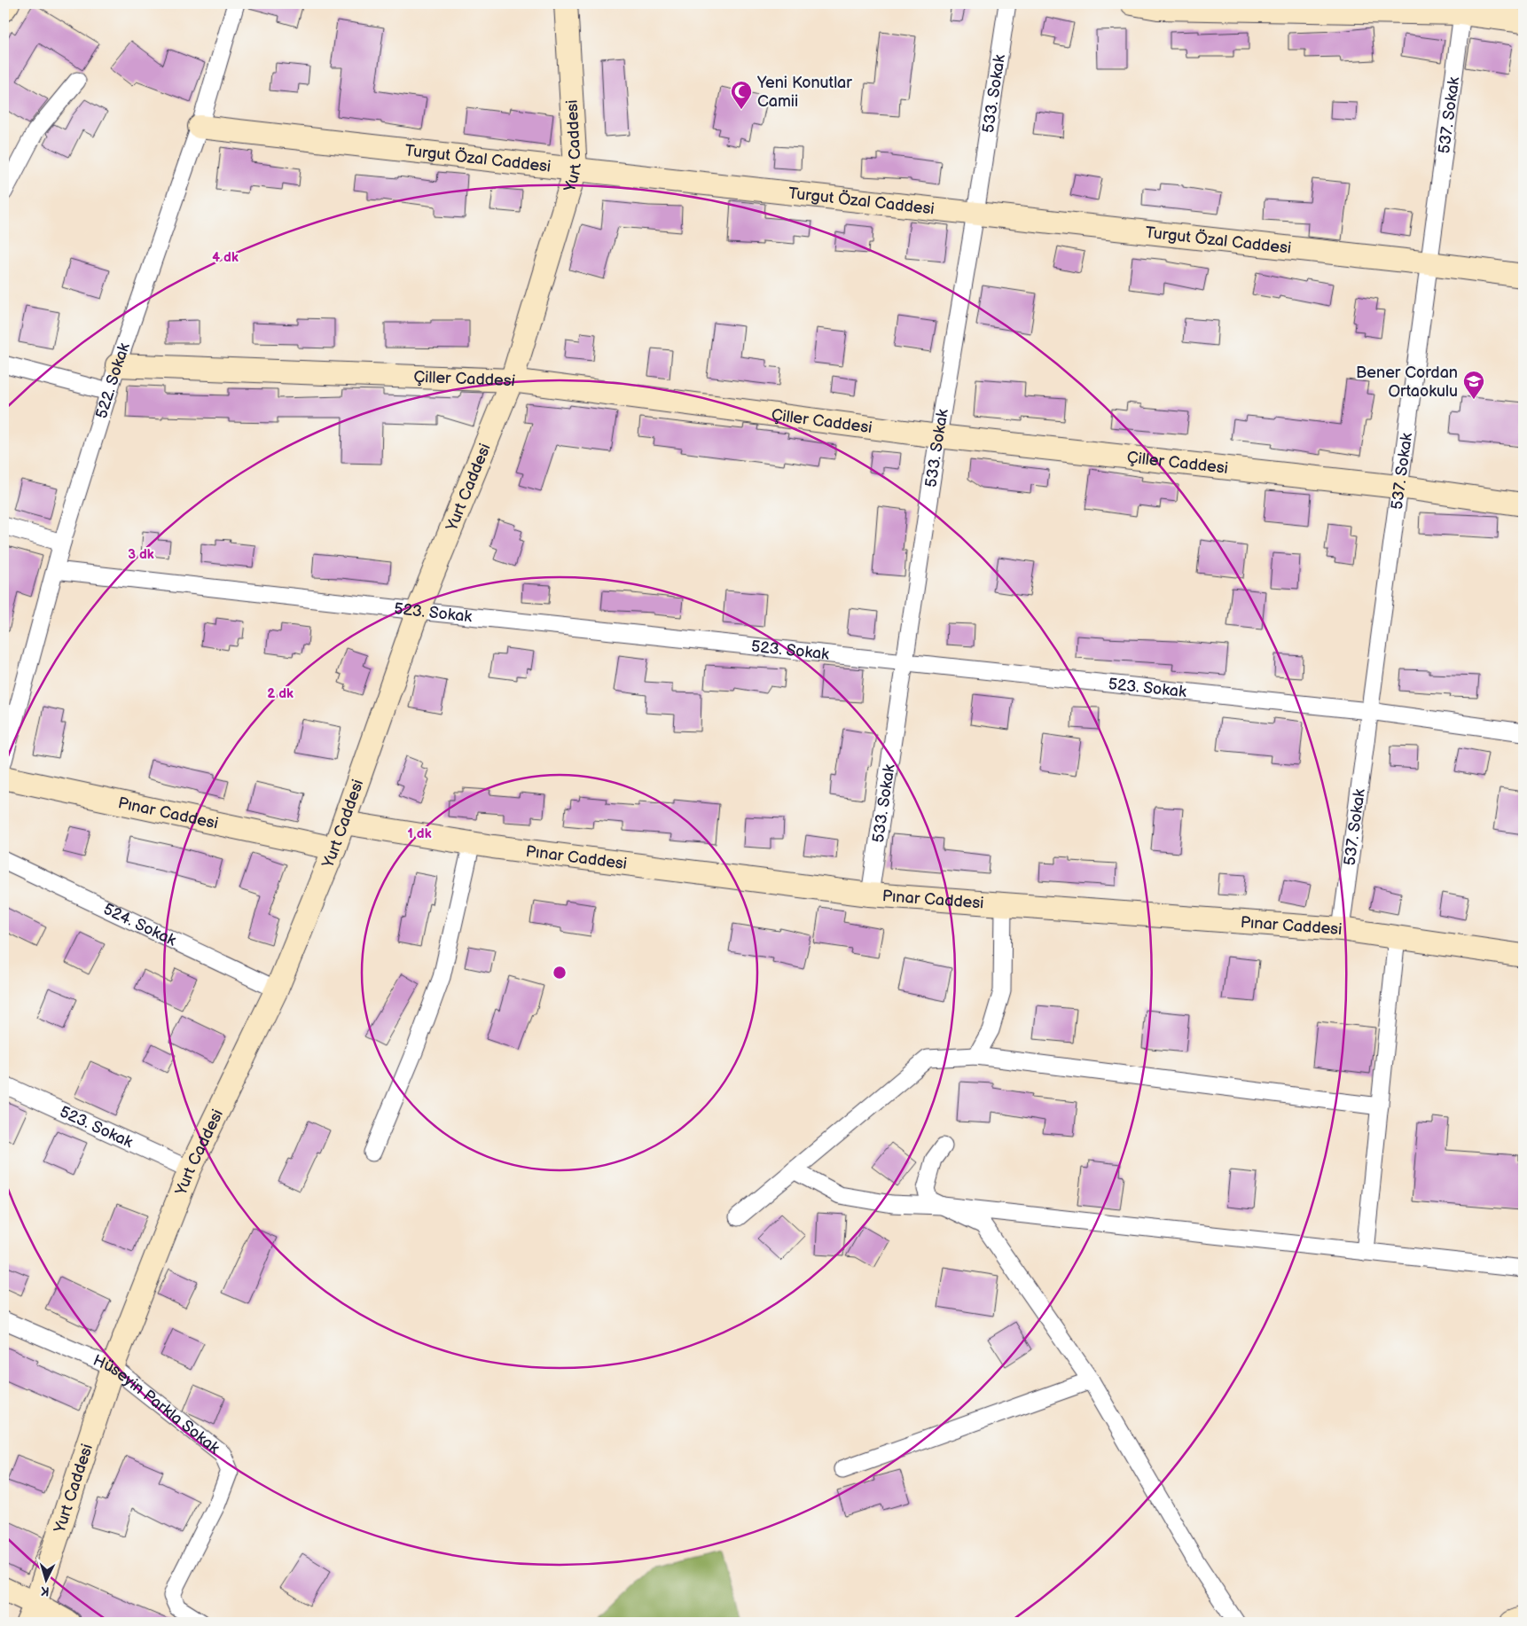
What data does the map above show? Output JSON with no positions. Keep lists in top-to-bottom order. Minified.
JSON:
{"streets":{"street":["533. Sokak","537. Sokak","Yurt Caddesi","Turgut Özal Caddesi","Çiller Caddesi","522. Sokak","523. Sokak","Pınar Caddesi","524. Sokak","Hüseyin Parkla Sokak"]},"crossings":[["533. Sokak","Turgut Özal Caddesi"],["533. Sokak","Çiller Caddesi"],["533. Sokak","523. Sokak"],["533. Sokak","Pınar Caddesi"],["537. Sokak","Turgut Özal Caddesi"],["537. Sokak","Çiller Caddesi"],["537. Sokak","523. Sokak"],["537. Sokak","Pınar Caddesi"],["Yurt Caddesi","Turgut Özal Caddesi"],["Yurt Caddesi","Çiller Caddesi"],["Yurt Caddesi","523. Sokak"],["Yurt Caddesi","Pınar Caddesi"],["Yurt Caddesi","524. Sokak"],["Yurt Caddesi","Hüseyin Parkla Sokak"],["Turgut Özal Caddesi","522. Sokak"],["Çiller Caddesi","522. Sokak"],["522. Sokak","523. Sokak"]],"places":{"mosque":["Yeni Konutlar Camii"],"school or university":["Bener Cordan Ortaokulu"]},"north":"bottom","rings":["4 dk","3 dk","2 dk","1 dk"]}
